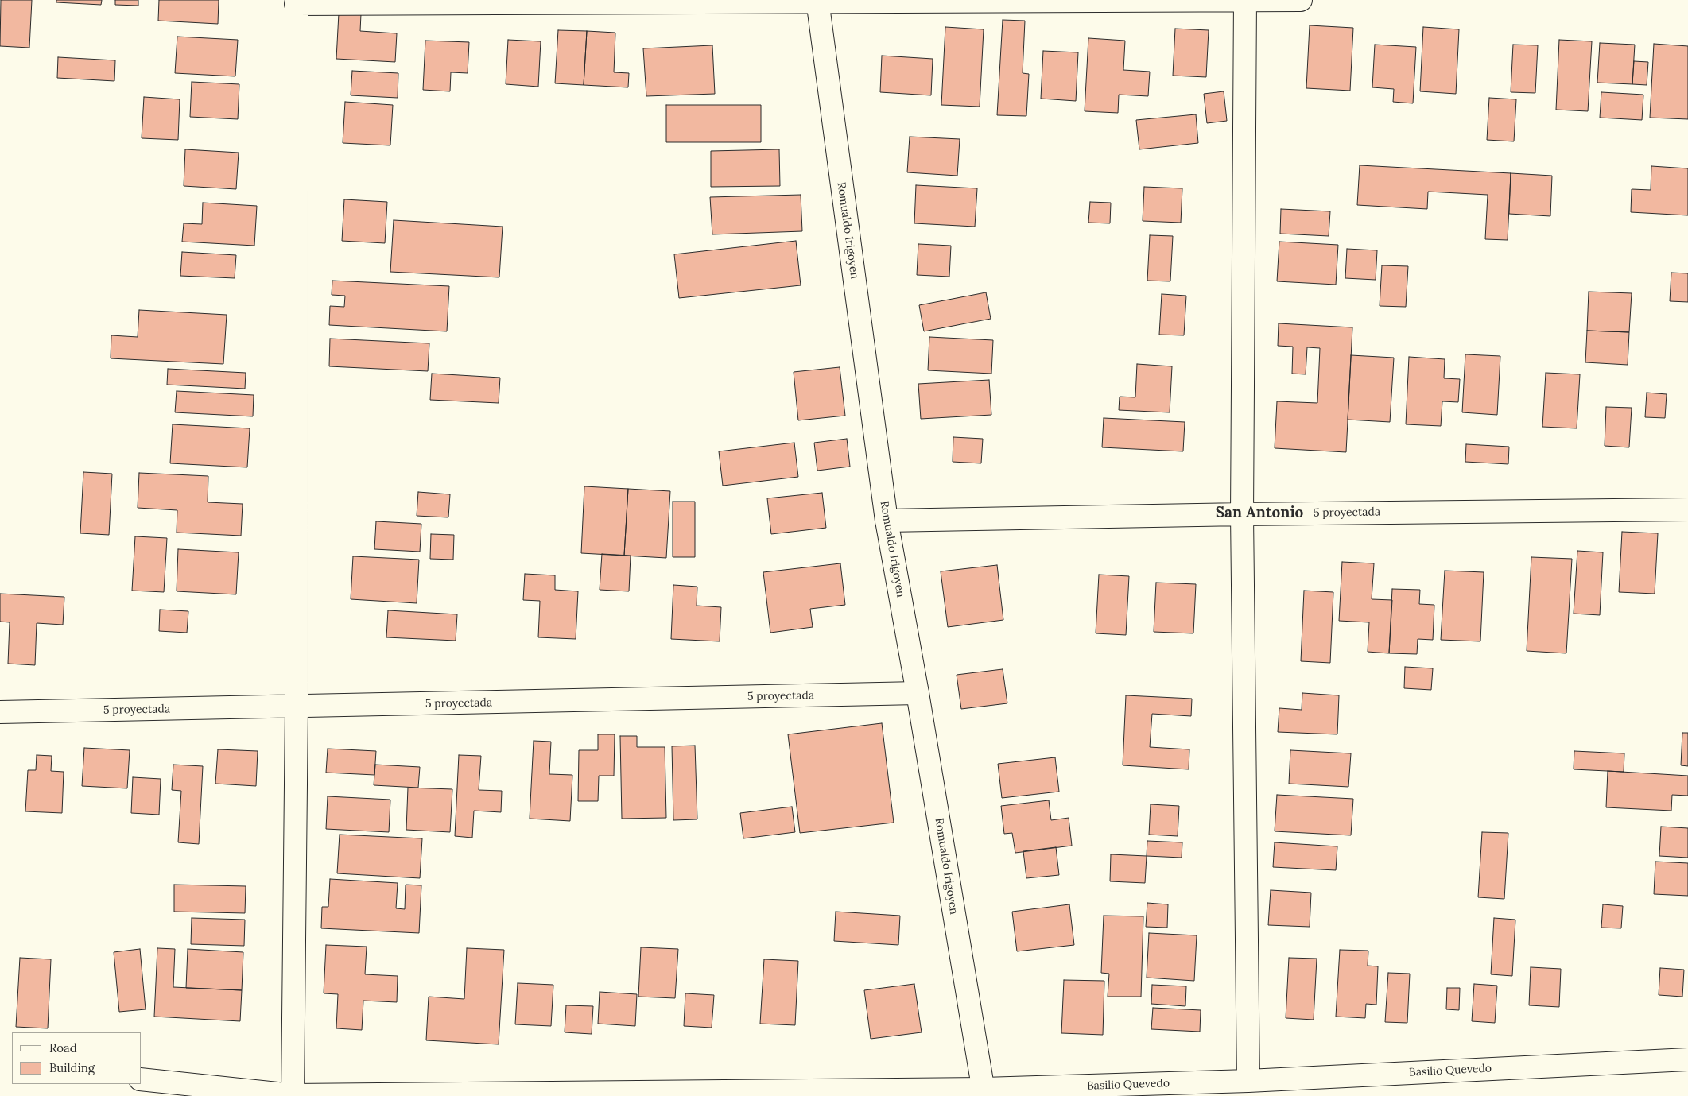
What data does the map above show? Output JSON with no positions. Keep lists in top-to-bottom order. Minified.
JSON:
{"streets":{"street":["Romualdo Irigoyen","5 proyectada","Basilio Quevedo"]},"crossings":[["Romualdo Irigoyen","5 proyectada"],["Romualdo Irigoyen","Basilio Quevedo"]],"districts":["San Antonio"],"legend":["Road","Building"]}
